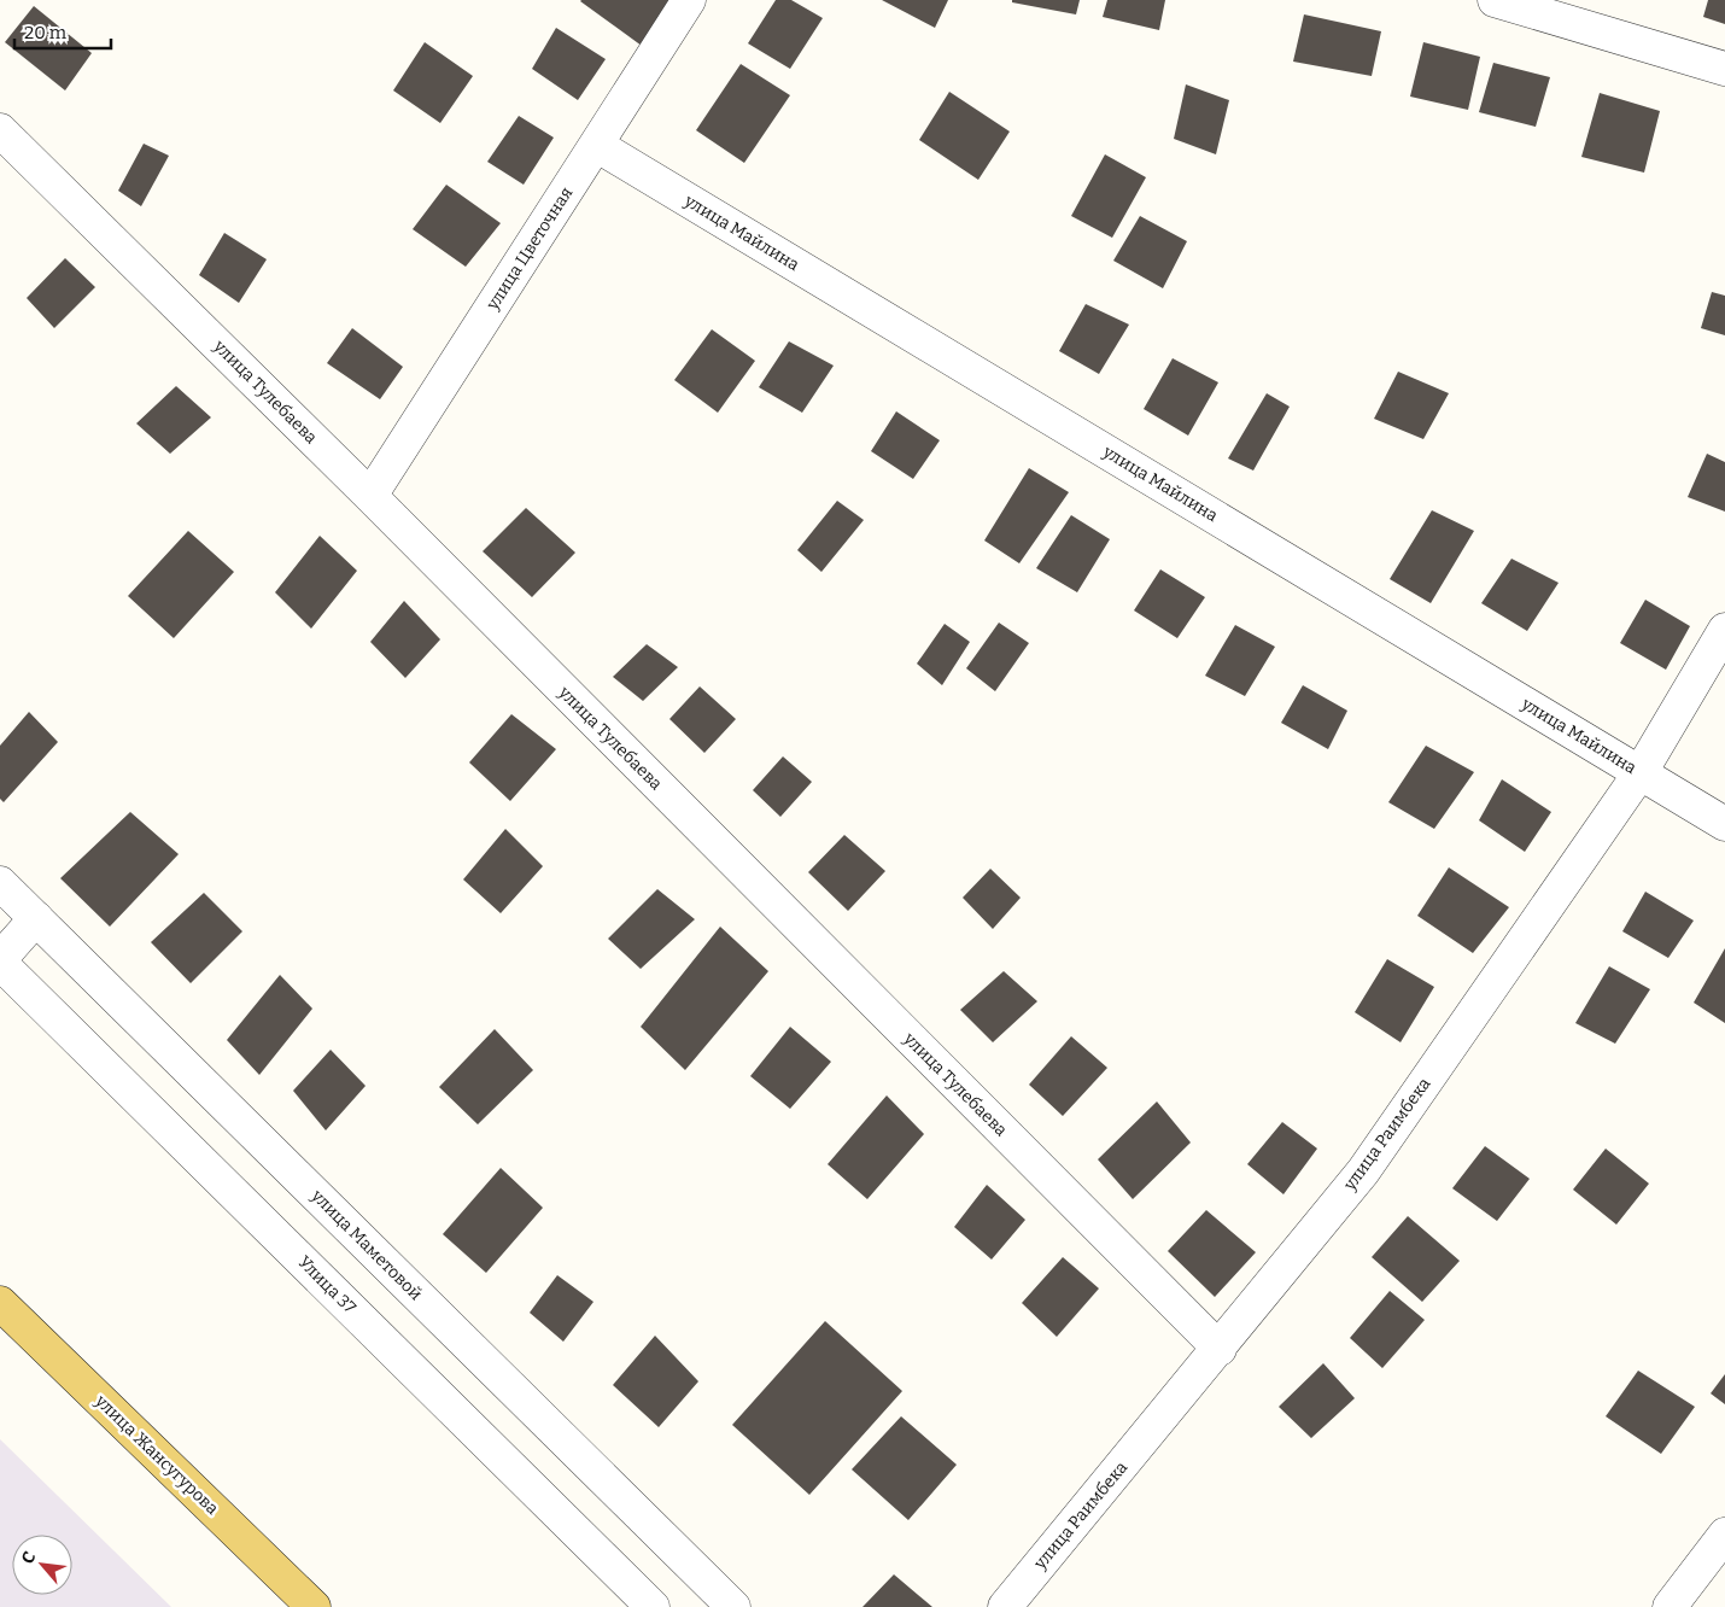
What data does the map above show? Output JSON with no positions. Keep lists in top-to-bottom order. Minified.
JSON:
{"streets":{"main road":["улица Жансугурова"],"street":["улица Майлина","улица Цветочная","улица Тулебаева","улица Раимбека","улица Маметовой","Улица 37"]},"crossings":[["улица Майлина","улица Цветочная"],["улица Майлина","улица Раимбека"],["улица Цветочная","улица Тулебаева"],["улица Тулебаева","улица Раимбека"]],"scale_bar":"20 m","north":"top left"}
